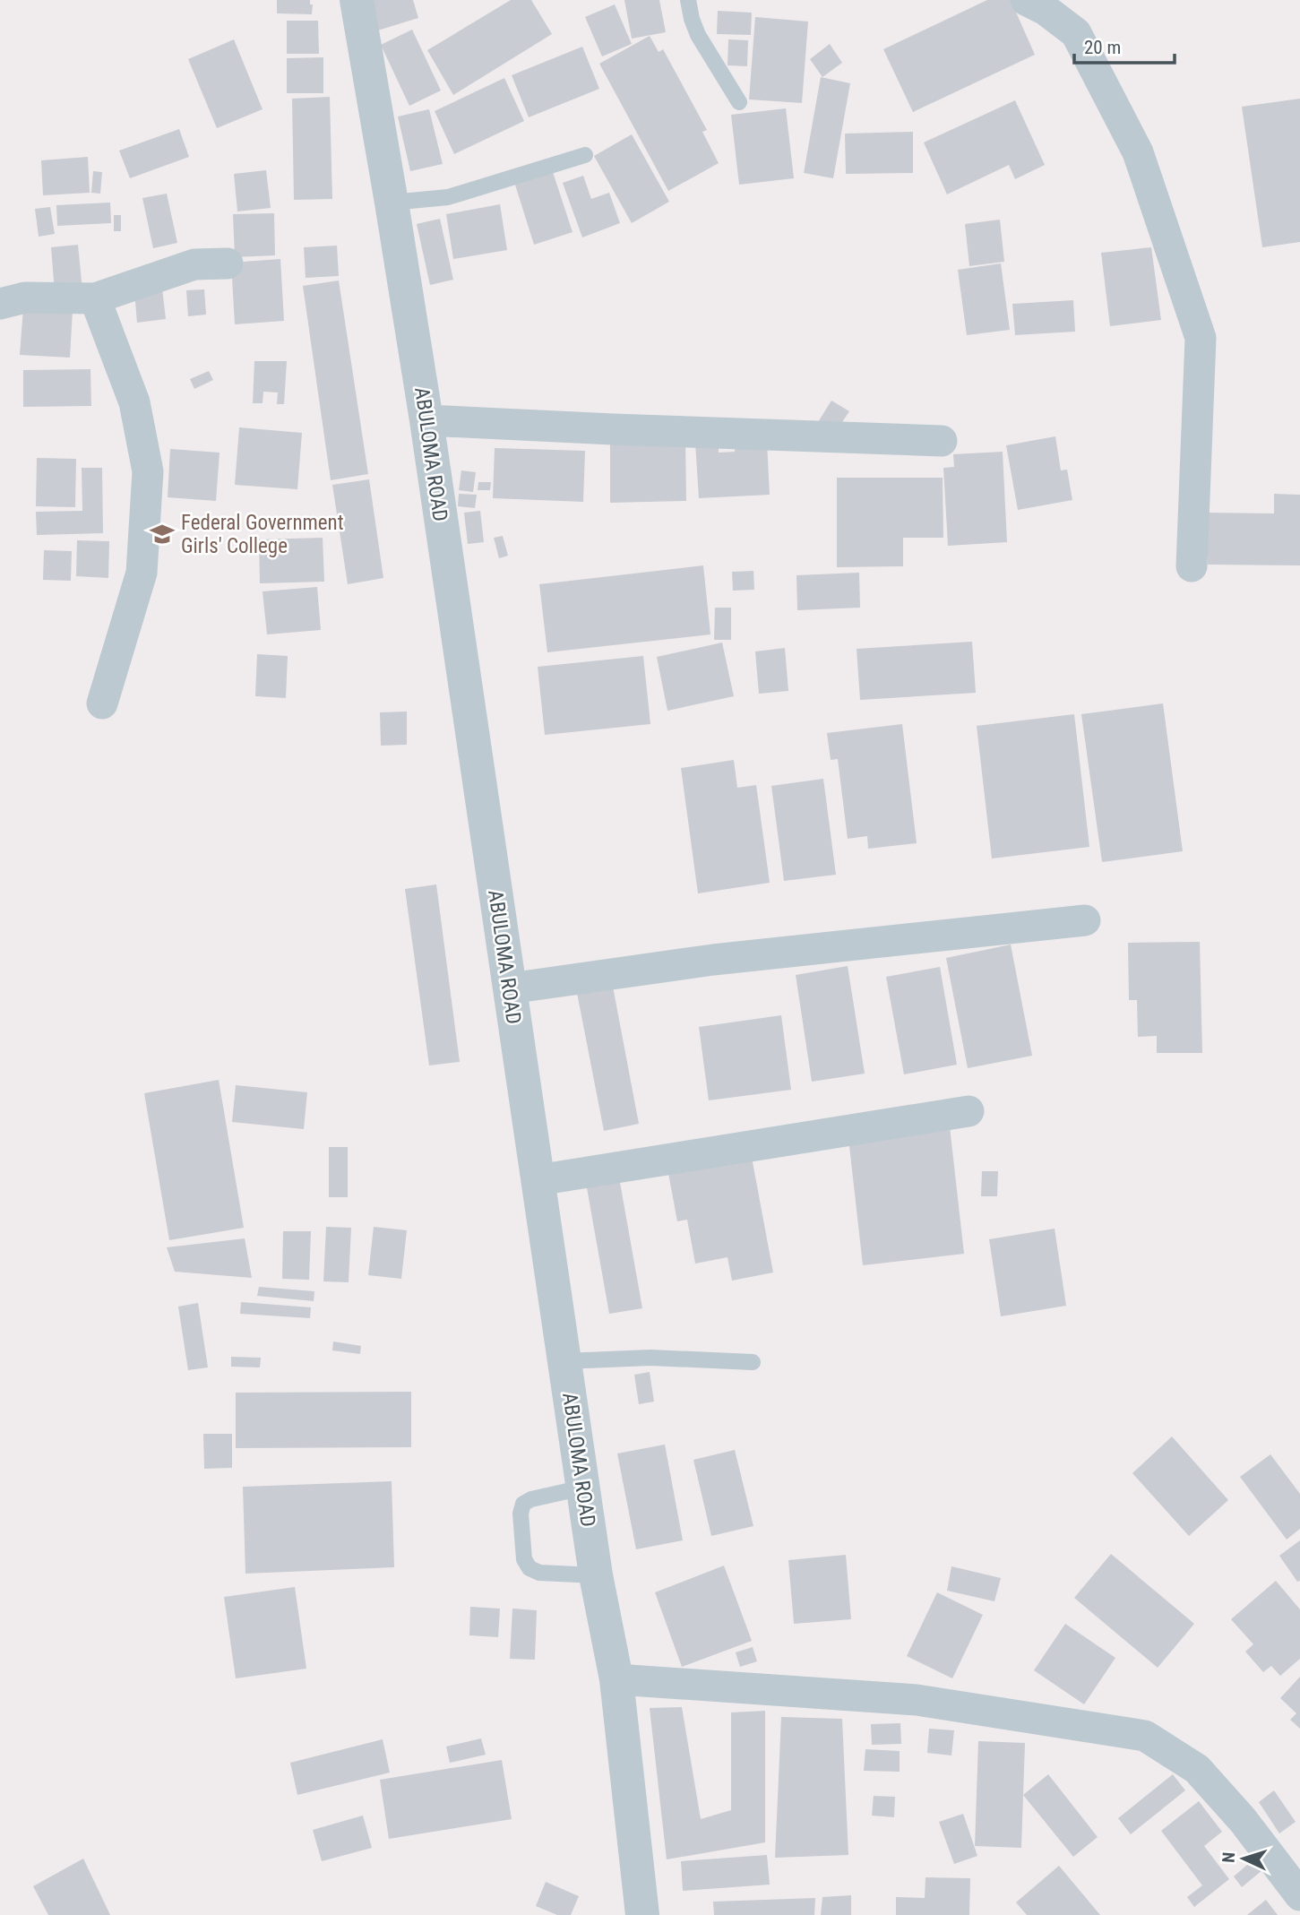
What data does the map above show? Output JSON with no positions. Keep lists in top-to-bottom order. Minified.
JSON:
{"streets":{"street":["ABULOMA ROAD"]},"places":{"school or university":["Federal Government Girls' College"]},"scale_bar":"20 m","north":"left"}
